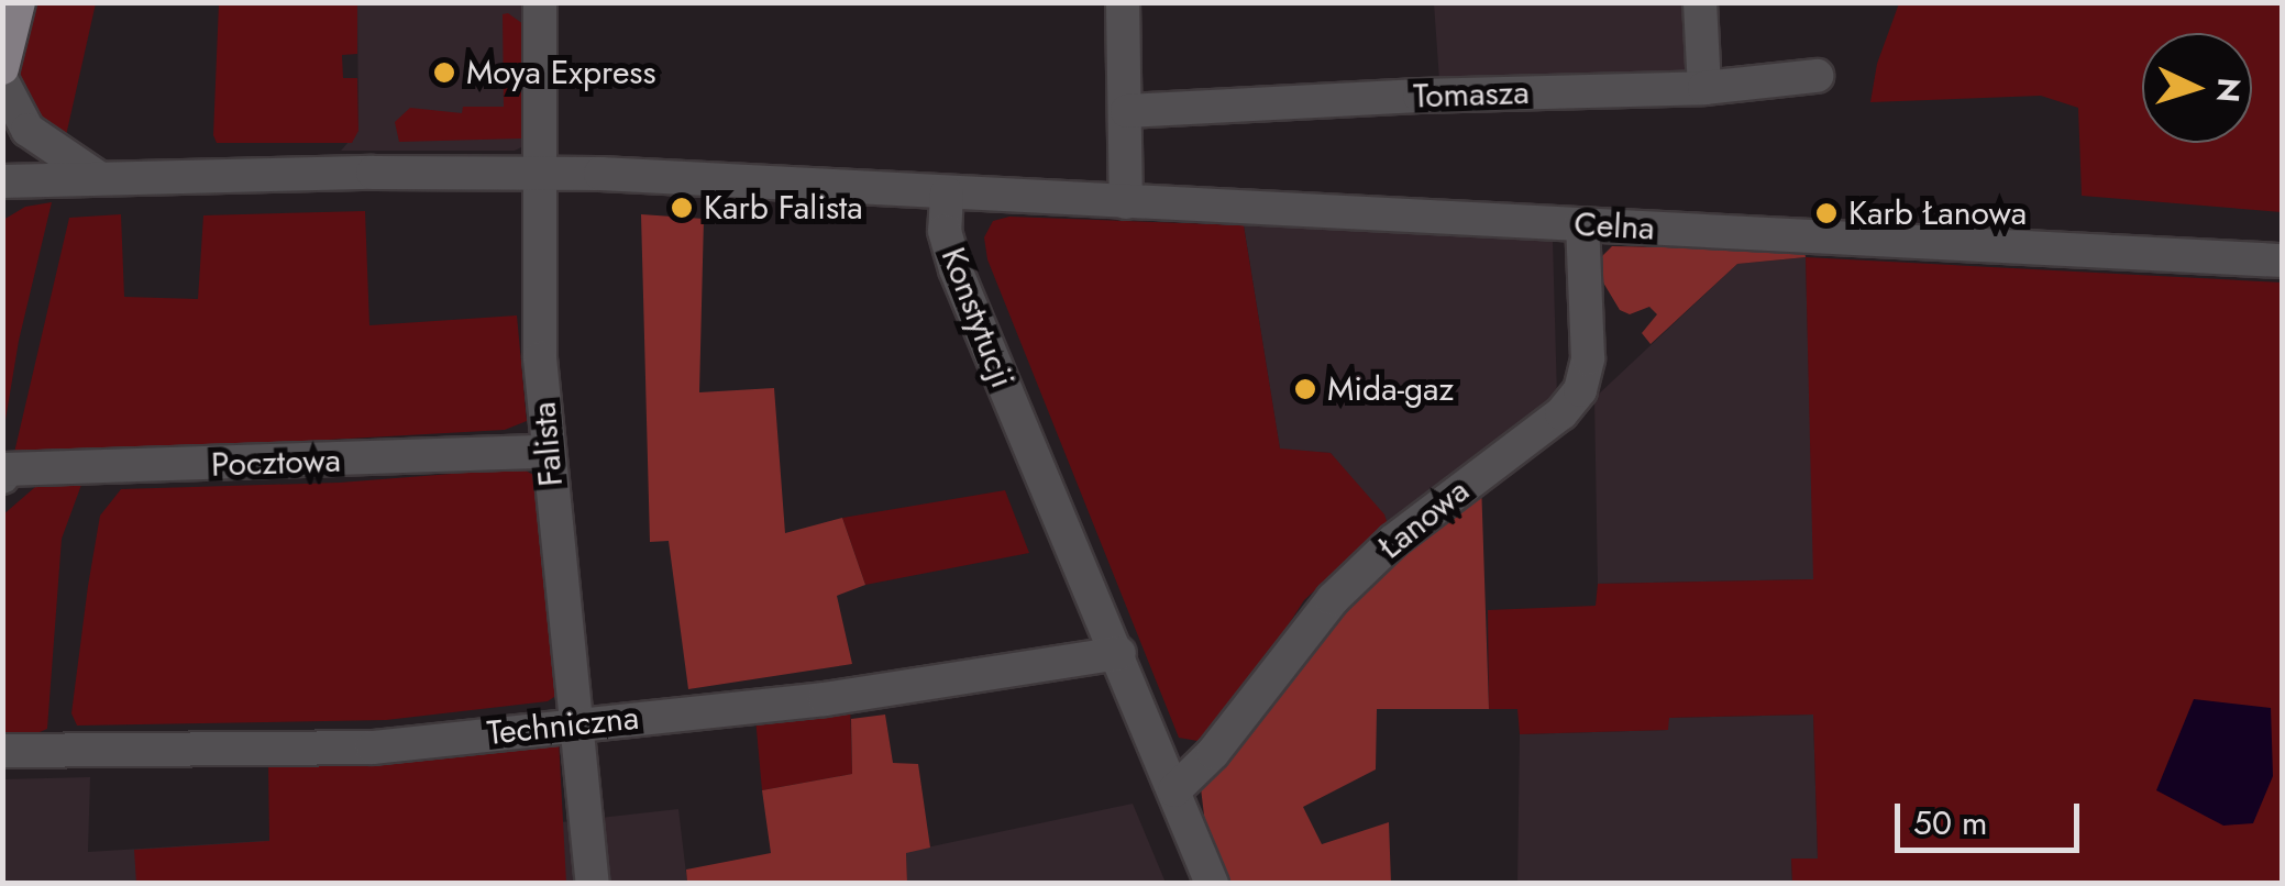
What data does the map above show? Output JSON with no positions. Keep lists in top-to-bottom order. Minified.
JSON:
{"streets":{"street":["Tomasza","Celna","Konstytucji","Falista","Pocztowa","Łanowa","Techniczna"]},"crossings":[["Celna","Konstytucji"],["Celna","Łanowa"],["Konstytucji","Łanowa"],["Konstytucji","Techniczna"],["Falista","Pocztowa"],["Falista","Techniczna"]],"places":["Moya Express","Karb Falista","Karb Łanowa","Mida-gaz"],"scale_bar":"50 m","north":"right"}
